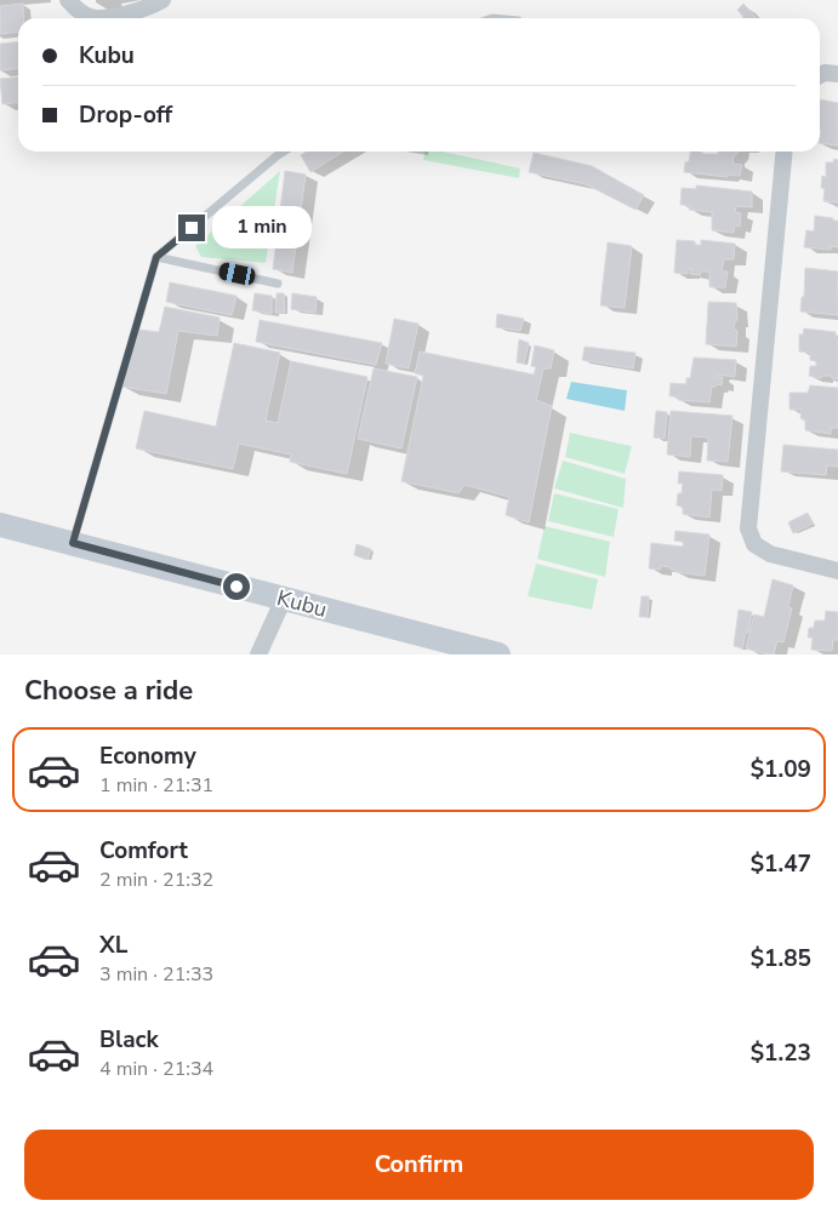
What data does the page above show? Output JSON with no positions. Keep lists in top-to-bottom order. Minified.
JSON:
{"streets":{"main road":["Kubu"]},"page":{"banner":["Kubu","Drop-off"],"bubble":"1 min","heading":"Choose a ride","list":[{"name":"Economy","note":"1 min · 21:31","value":"$1.09"},{"name":"Comfort","note":"2 min · 21:32","value":"$1.47"},{"name":"XL","note":"3 min · 21:33","value":"$1.85"},{"name":"Black","note":"4 min · 21:34","value":"$1.23"}],"buttons":"Confirm"}}
